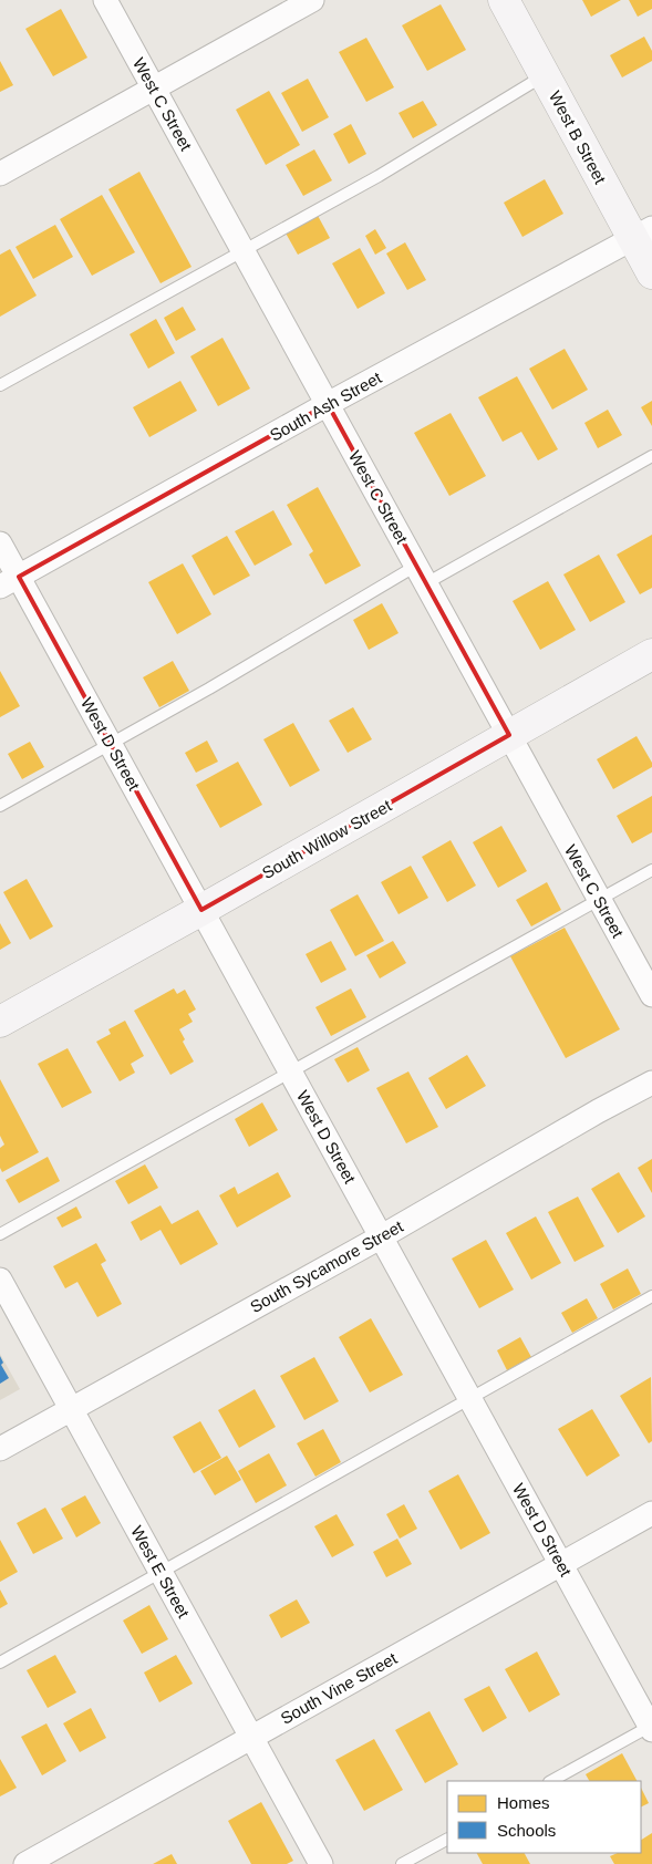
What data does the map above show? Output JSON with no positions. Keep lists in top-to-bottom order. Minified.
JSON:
{"streets":{"main road":["West B Street","South Willow Street"],"street":["West C Street","South Ash Street","West D Street","South Sycamore Street","West E Street","South Vine Street"]},"crossings":[["West C Street","South Ash Street"],["West C Street","South Willow Street"],["West B Street","South Ash Street"],["South Ash Street","West D Street"],["West D Street","South Willow Street"],["West D Street","South Sycamore Street"],["West D Street","South Vine Street"],["South Sycamore Street","West E Street"],["West E Street","South Vine Street"]],"legend":["Homes","Schools"]}
